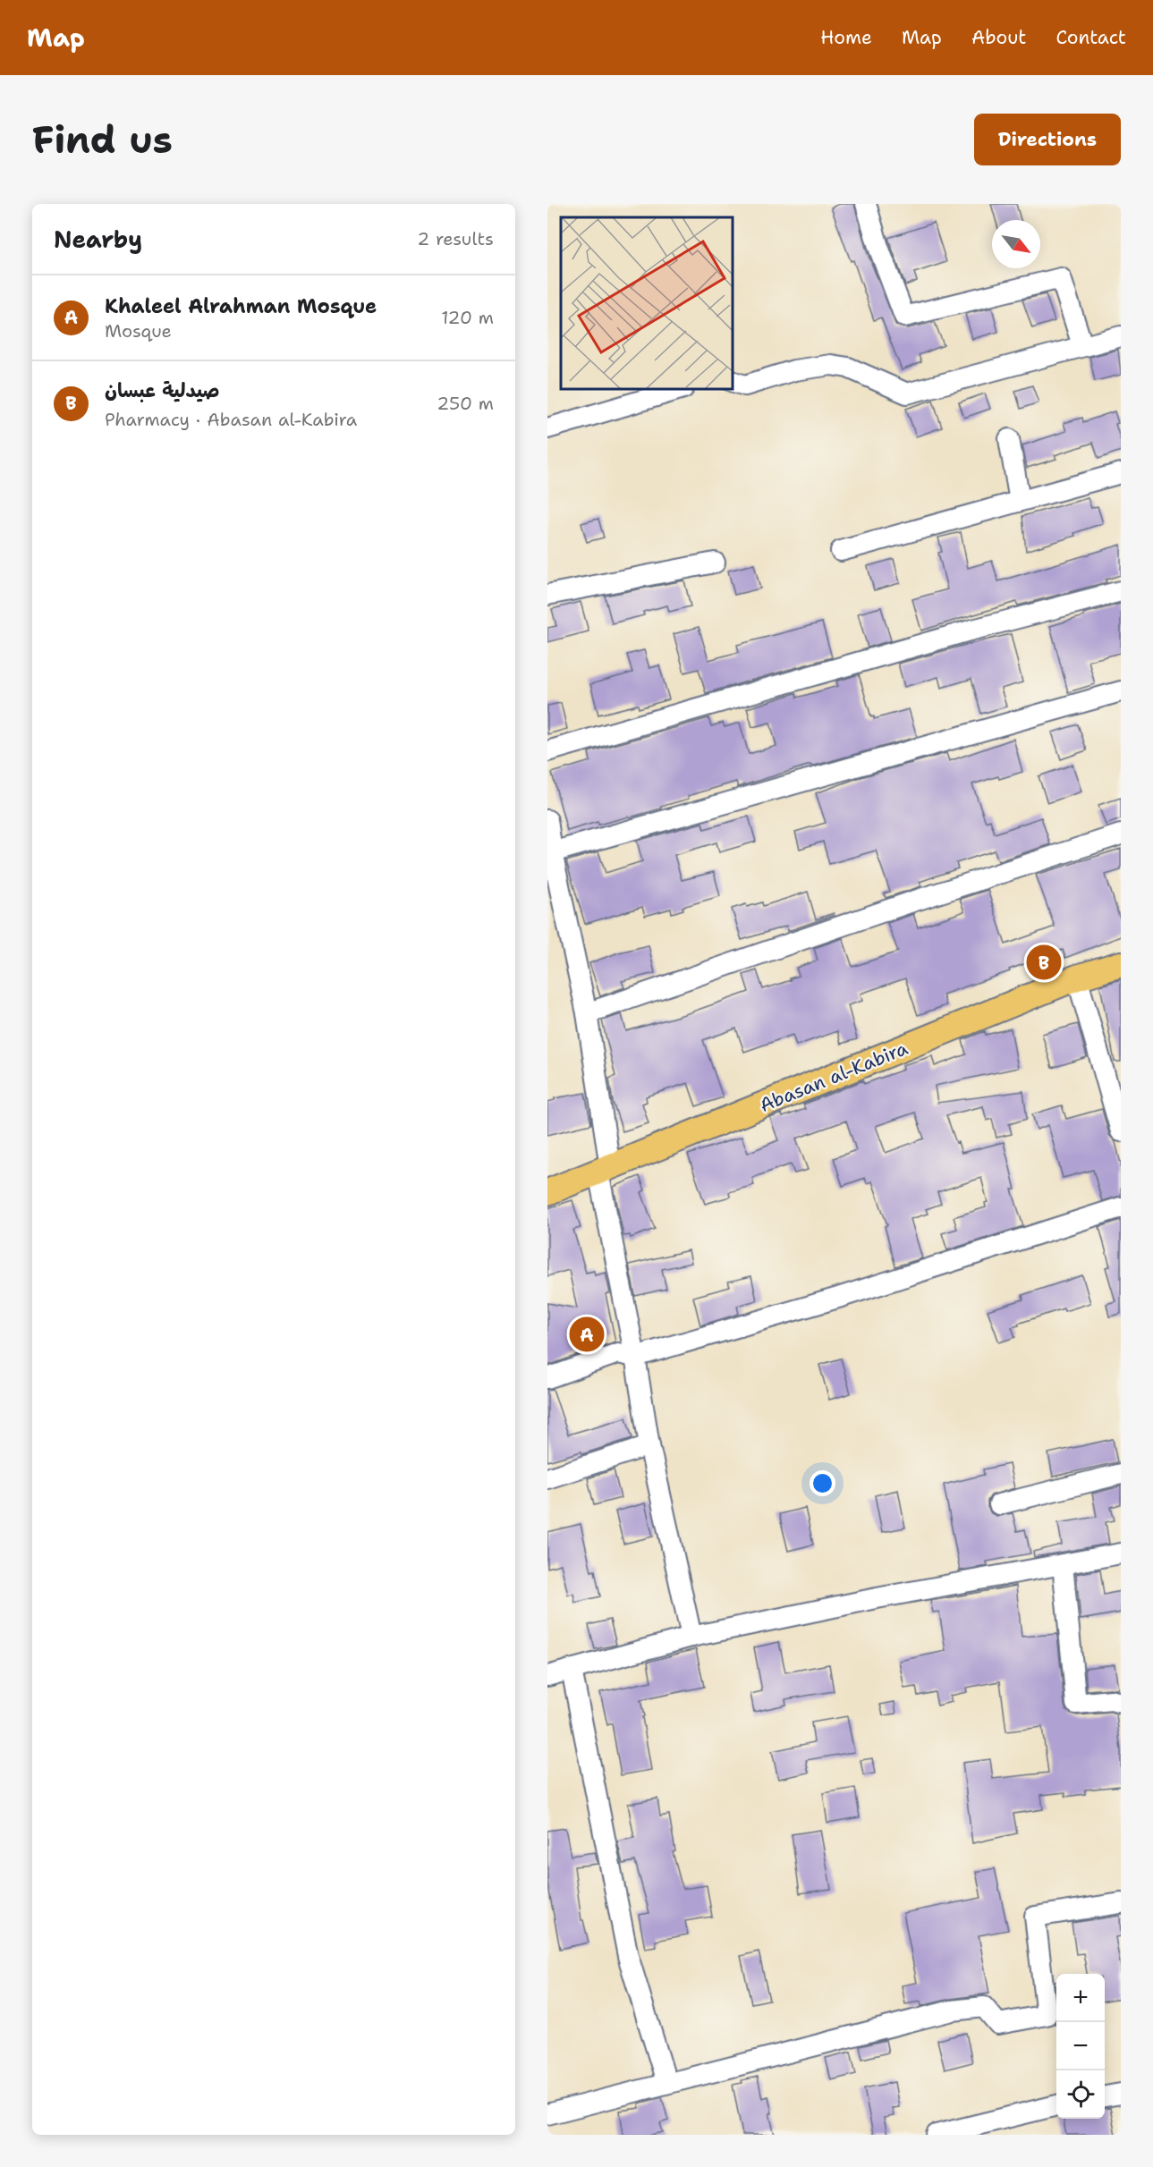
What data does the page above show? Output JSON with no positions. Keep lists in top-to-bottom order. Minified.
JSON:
{"streets":{"main road":["Abasan al-Kabira"]},"north":"bottom right","page":{"header":"Map","nav":["Home","Map","About","Contact"],"buttons":"Directions","title":"Find us","heading":["Nearby","2 results"],"list":[{"mark":"A","name":"Khaleel Alrahman Mosque","note":"Mosque","value":"120 m"},{"mark":"B","name":"صيدلية عبسان","note":"Pharmacy · Abasan al-Kabira","value":"250 m"}],"pins":["B","A"],"map_buttons":["+","−"]}}
